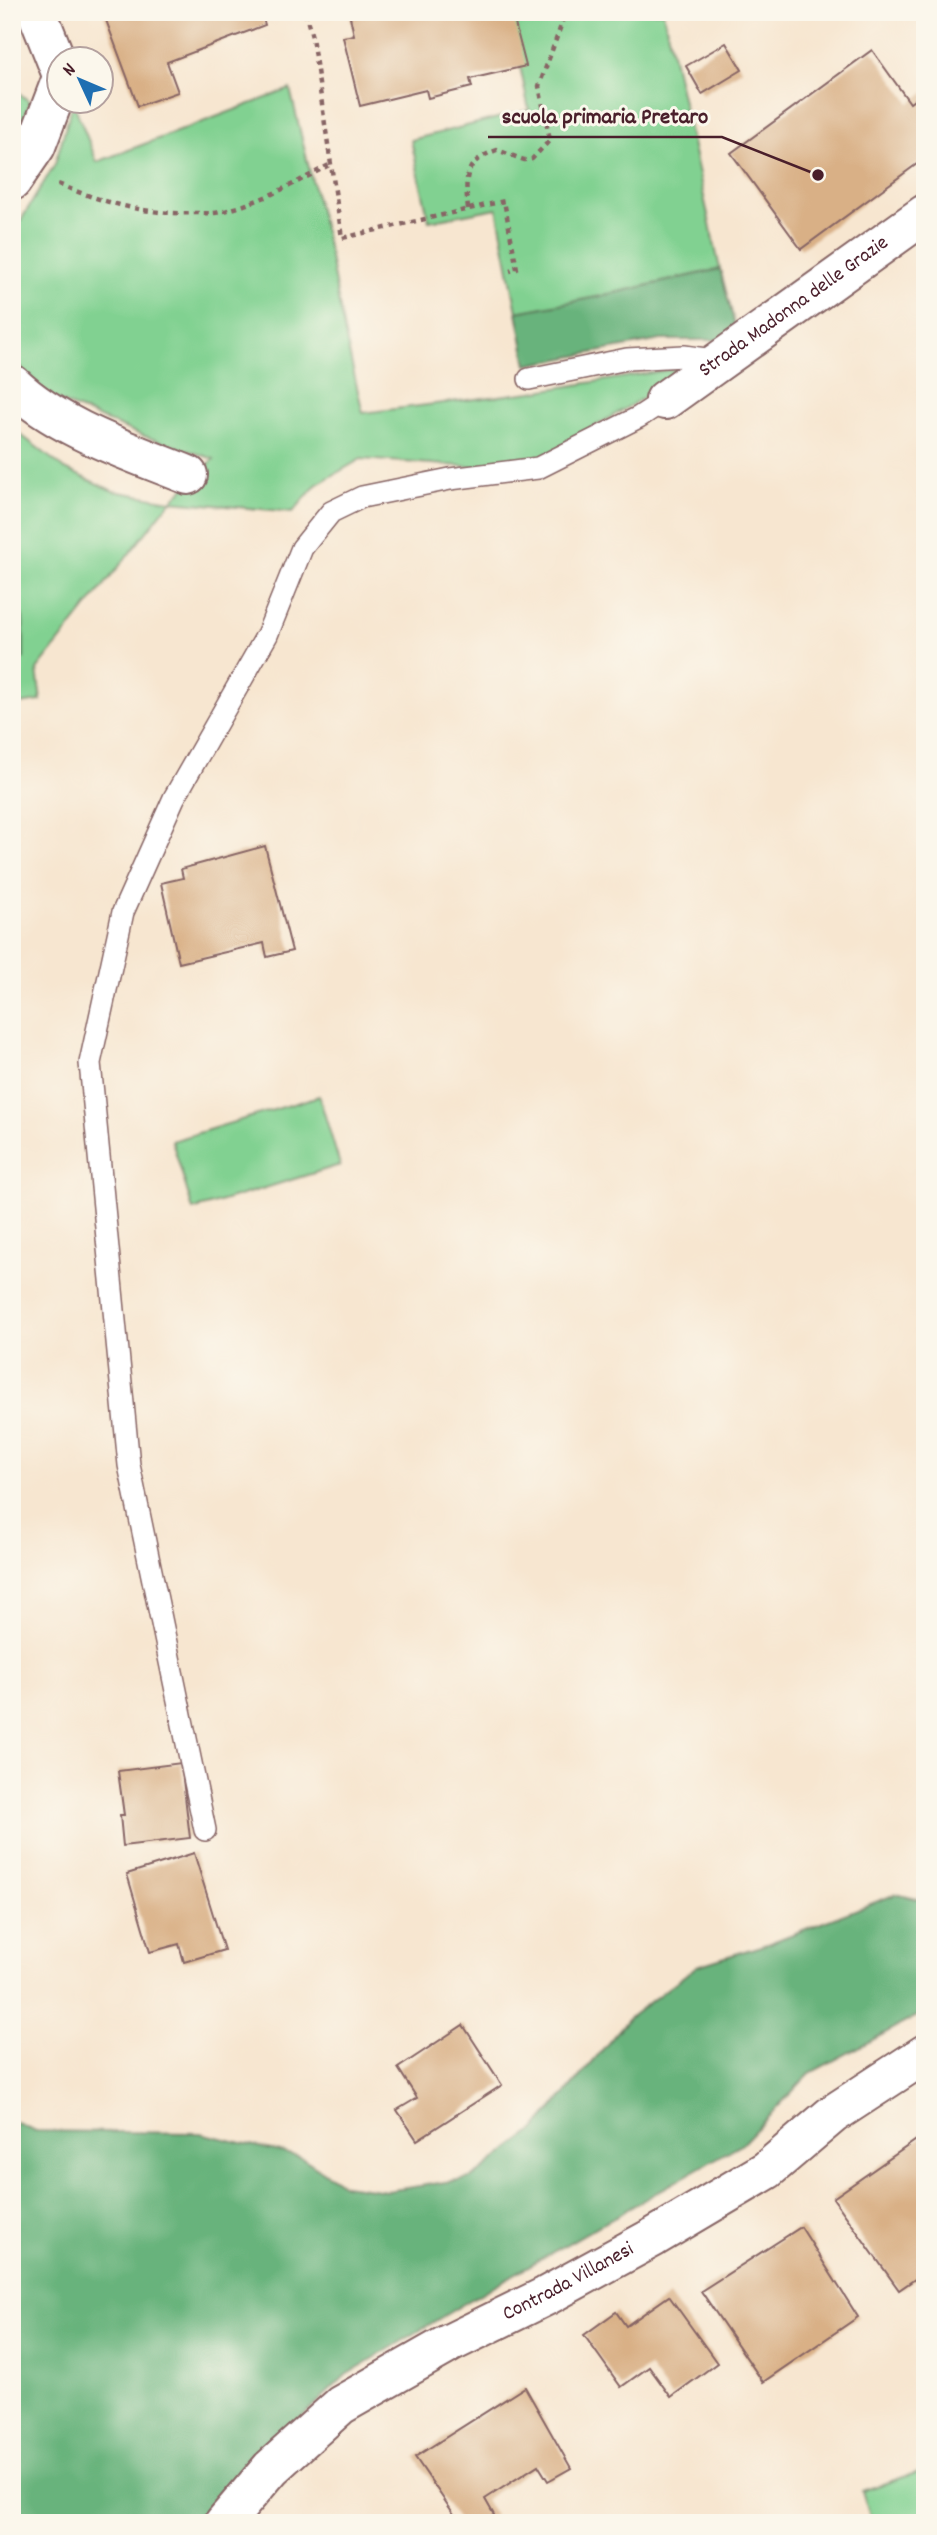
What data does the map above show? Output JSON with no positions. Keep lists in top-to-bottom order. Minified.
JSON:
{"streets":{"street":["Strada Madonna delle Grazie","Contrada Villanesi"]},"places":["scuola primaria Pretaro"],"north":"top left"}
